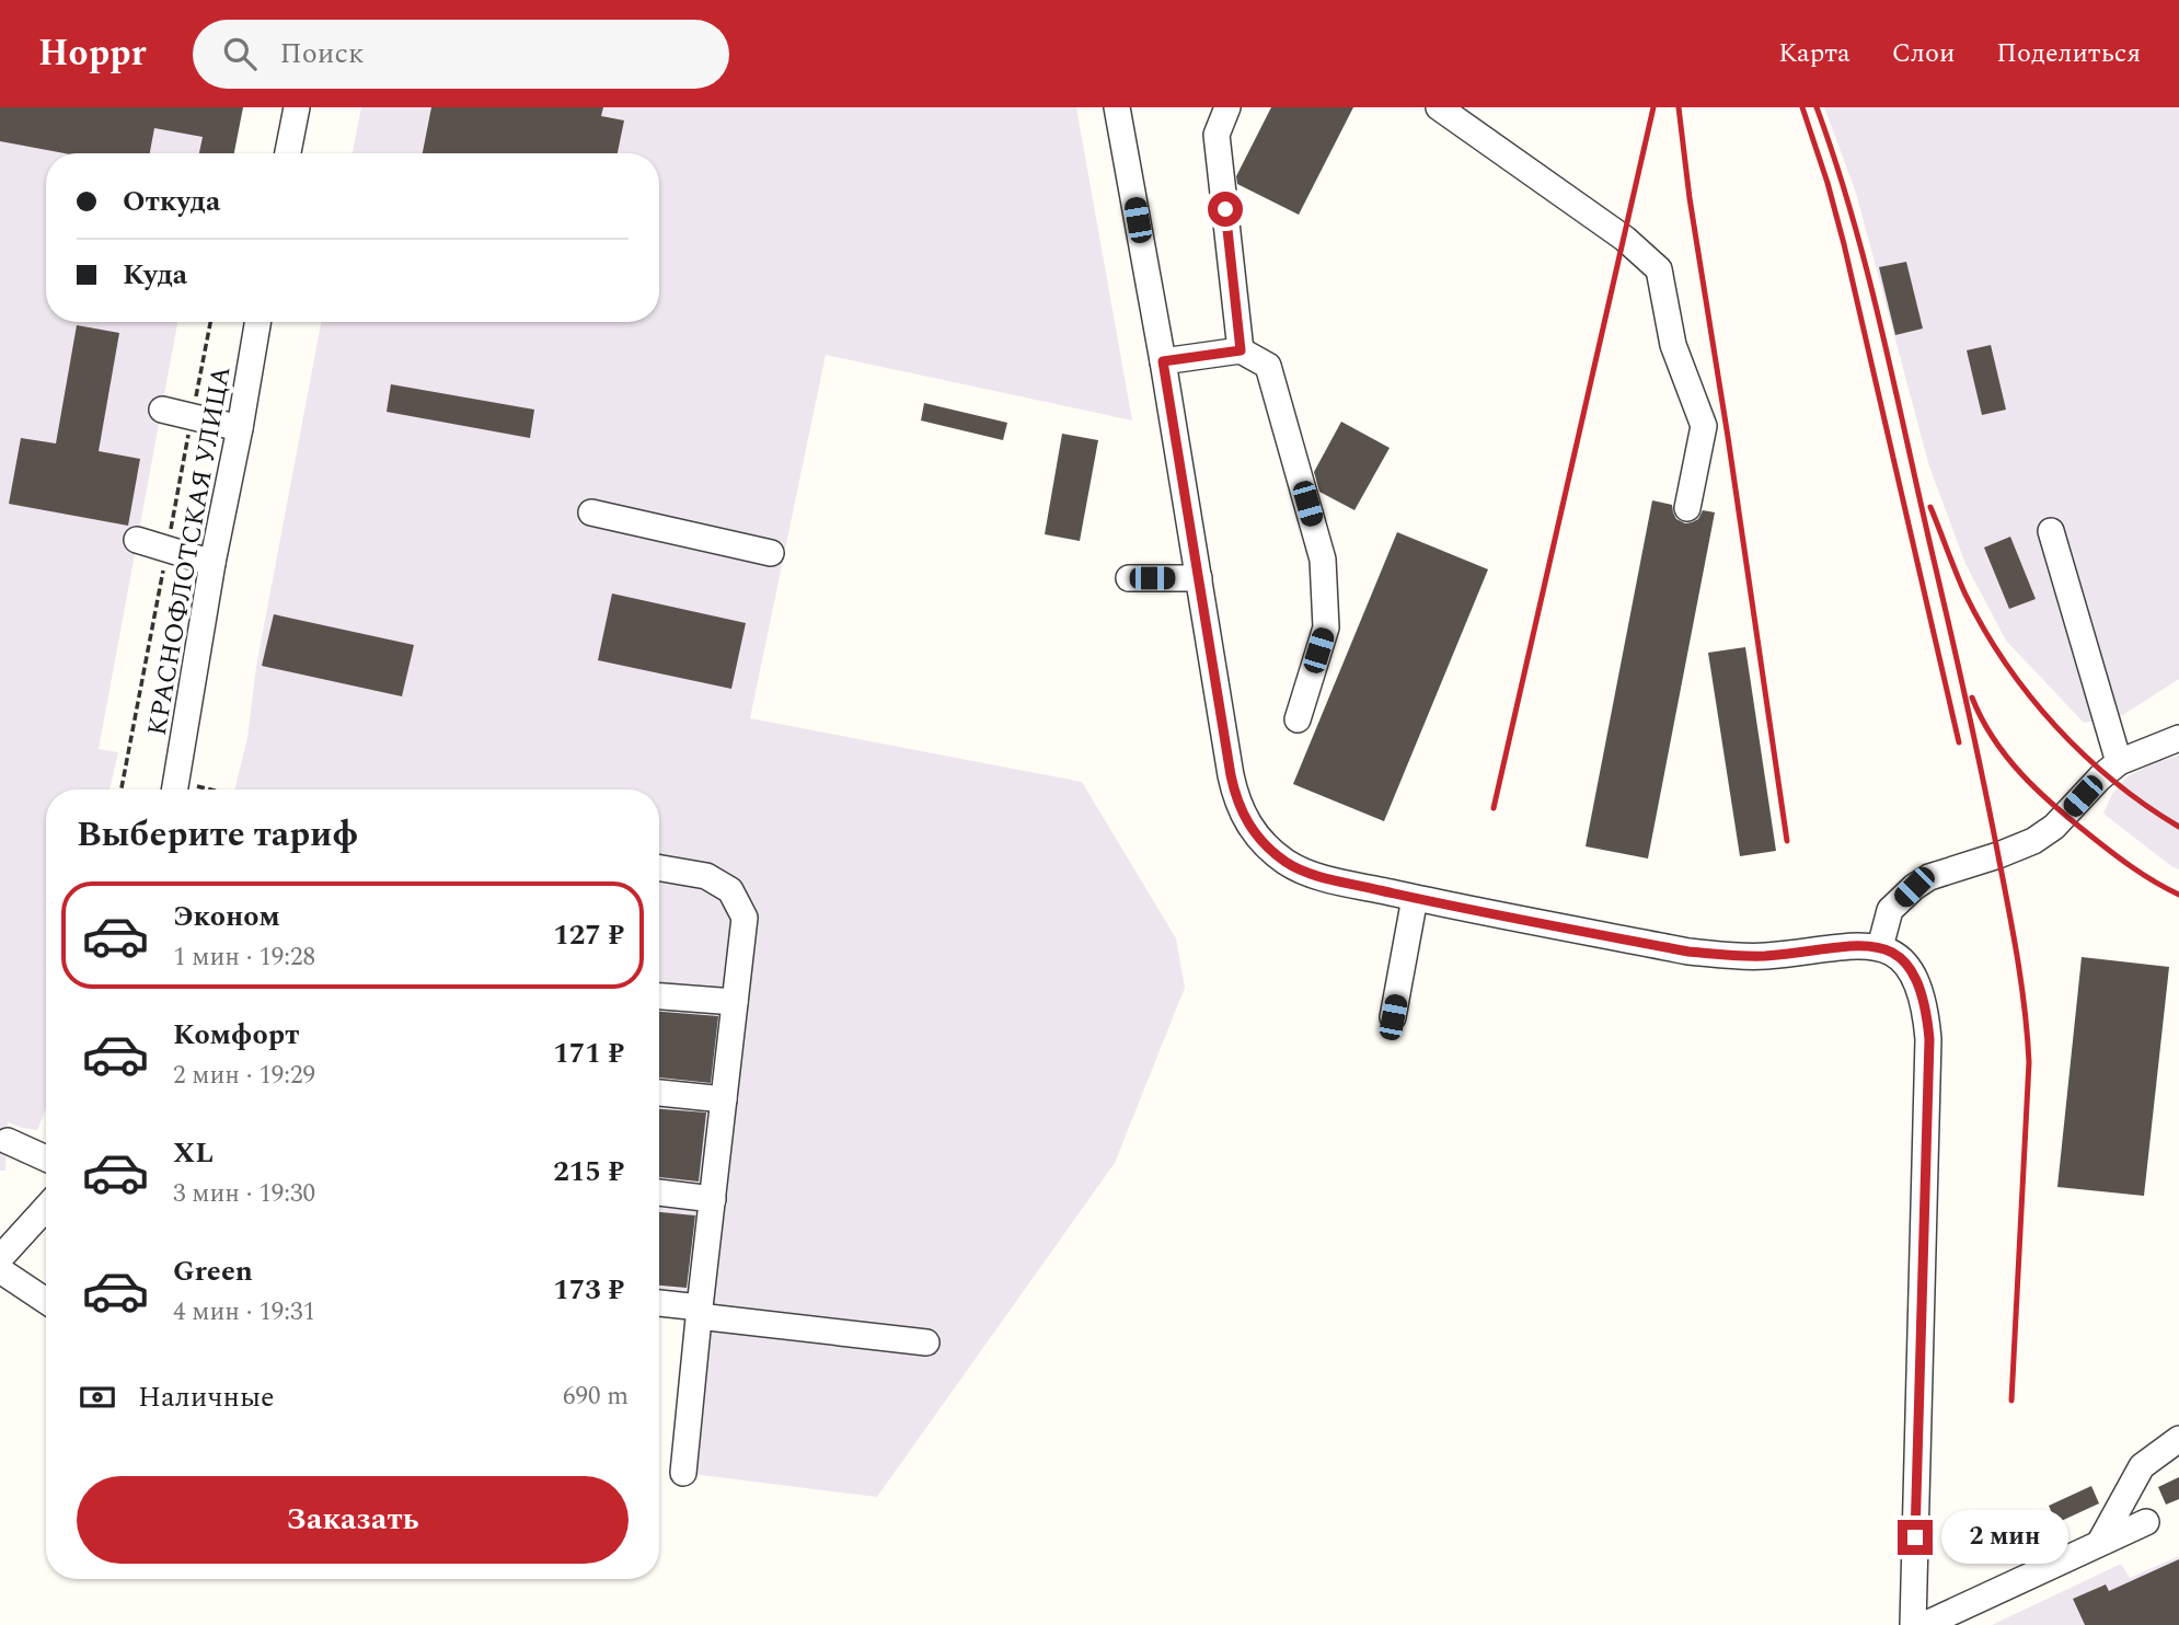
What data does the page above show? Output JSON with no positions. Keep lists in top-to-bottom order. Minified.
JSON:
{"streets":{"street":["КРАСНОФЛОТСКАЯ УЛИЦА"]},"page":{"header":"Hoppr","search":"Поиск","nav":["Карта","Слои","Поделиться"],"banner":["Откуда","Куда"],"heading":"Выберите тариф","list":[{"name":"Эконом","note":"1 мин · 19:28","value":"127 ₽"},{"name":"Комфорт","note":"2 мин · 19:29","value":"171 ₽"},{"name":"XL","note":"3 мин · 19:30","value":"215 ₽"},{"name":"Green","note":"4 мин · 19:31","value":"173 ₽"}],"pay":["Наличные","690 m"],"buttons":"Заказать","bubble":"2 мин"}}
